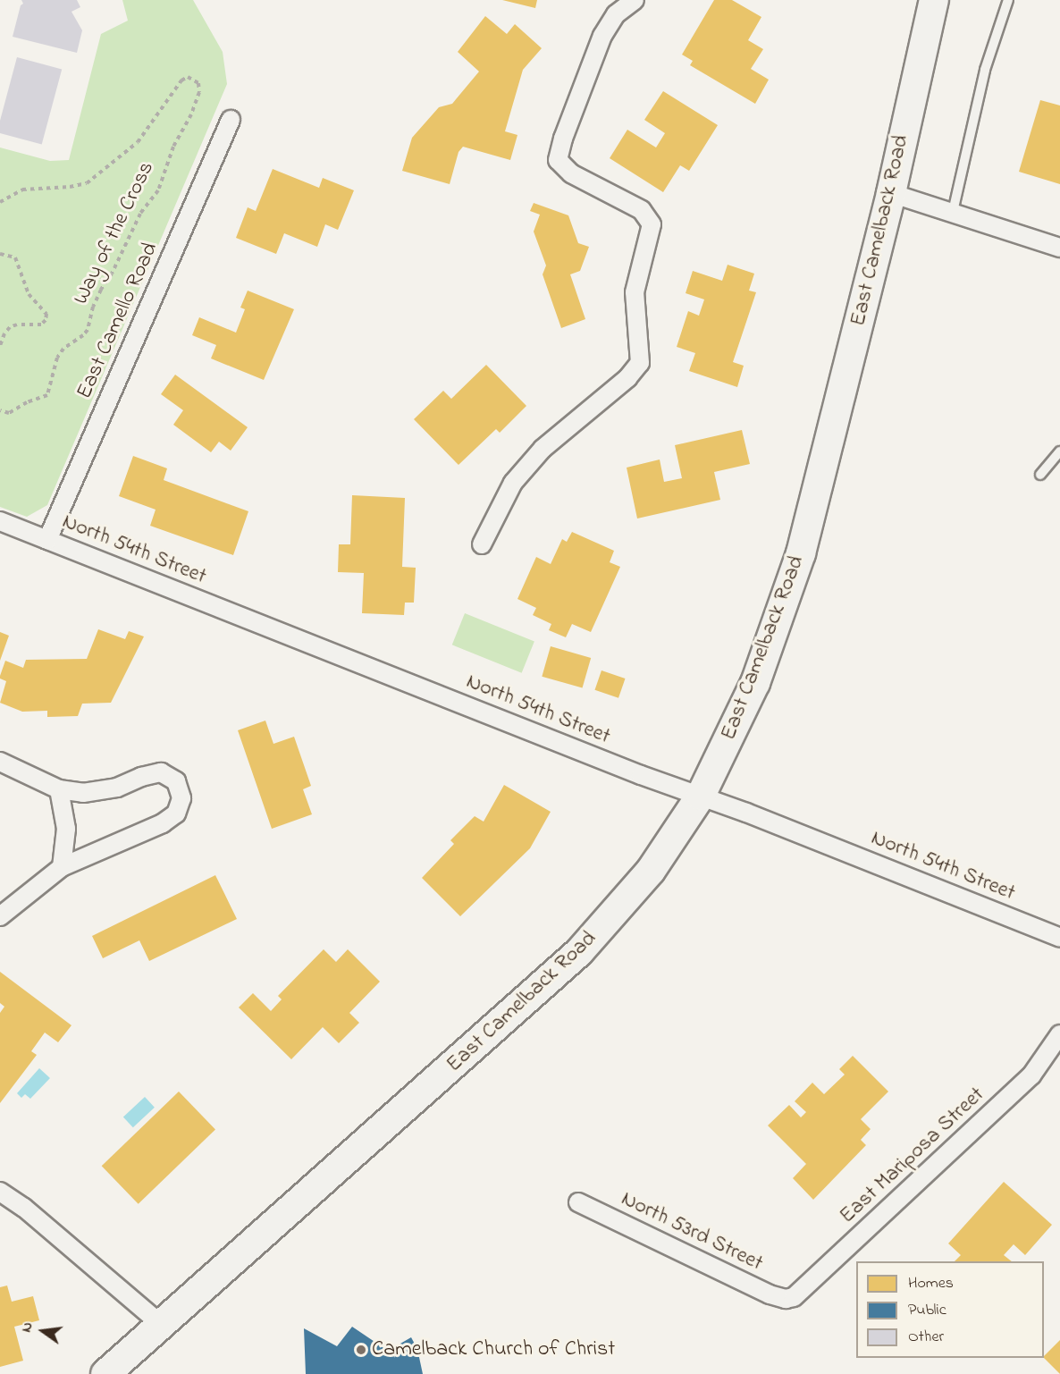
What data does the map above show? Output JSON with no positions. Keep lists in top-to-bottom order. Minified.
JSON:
{"streets":{"main road":["East Camelback Road"],"street":["East Camello Road","North 54th Street","East Mariposa Street","North 53rd Street"],"path":["Way of the Cross"]},"crossings":[["East Camelback Road","North 54th Street"],["East Camello Road","North 54th Street"],["East Mariposa Street","North 53rd Street"]],"places":["Camelback Church of Christ"],"legend":["Homes","Public","Other"],"north":"left"}
